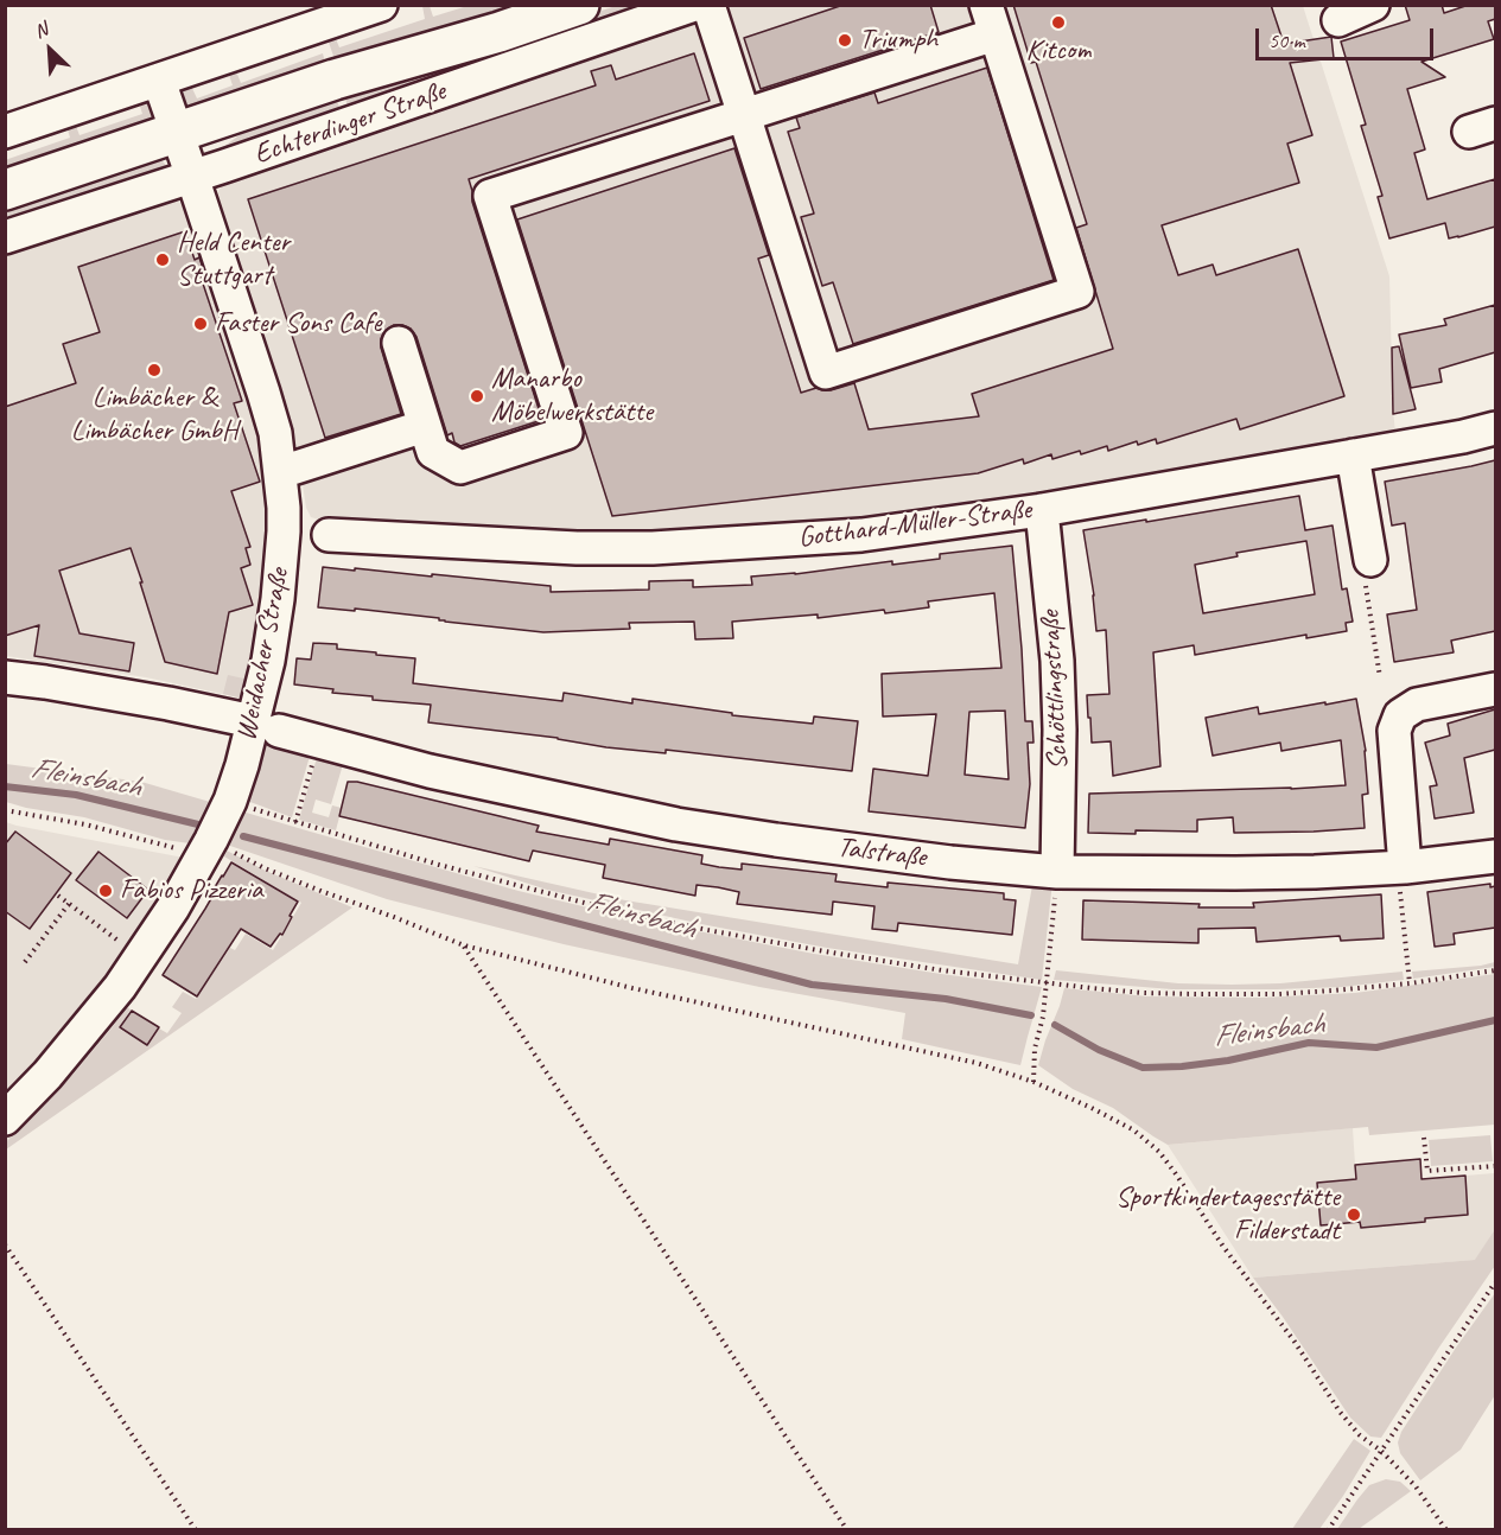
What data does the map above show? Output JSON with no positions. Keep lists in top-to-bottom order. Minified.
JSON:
{"streets":{"main road":["Echterdinger Straße"],"street":["Gotthard-Müller-Straße","Weidacher Straße","Schöttlingstraße","Talstraße"]},"crossings":[["Echterdinger Straße","Weidacher Straße"],["Gotthard-Müller-Straße","Schöttlingstraße"],["Weidacher Straße","Talstraße"],["Schöttlingstraße","Talstraße"]],"water":["Fleinsbach"],"places":["Kitcom","Triumph","Held Center Stuttgart","Faster Sons Cafe","Limbächer & Limbächer GmbH","Manarbo Möbelwerkstätte","Fabios Pizzeria","Sportkindertagesstätte Filderstadt"],"scale_bar":"50 m","north":"top left"}
